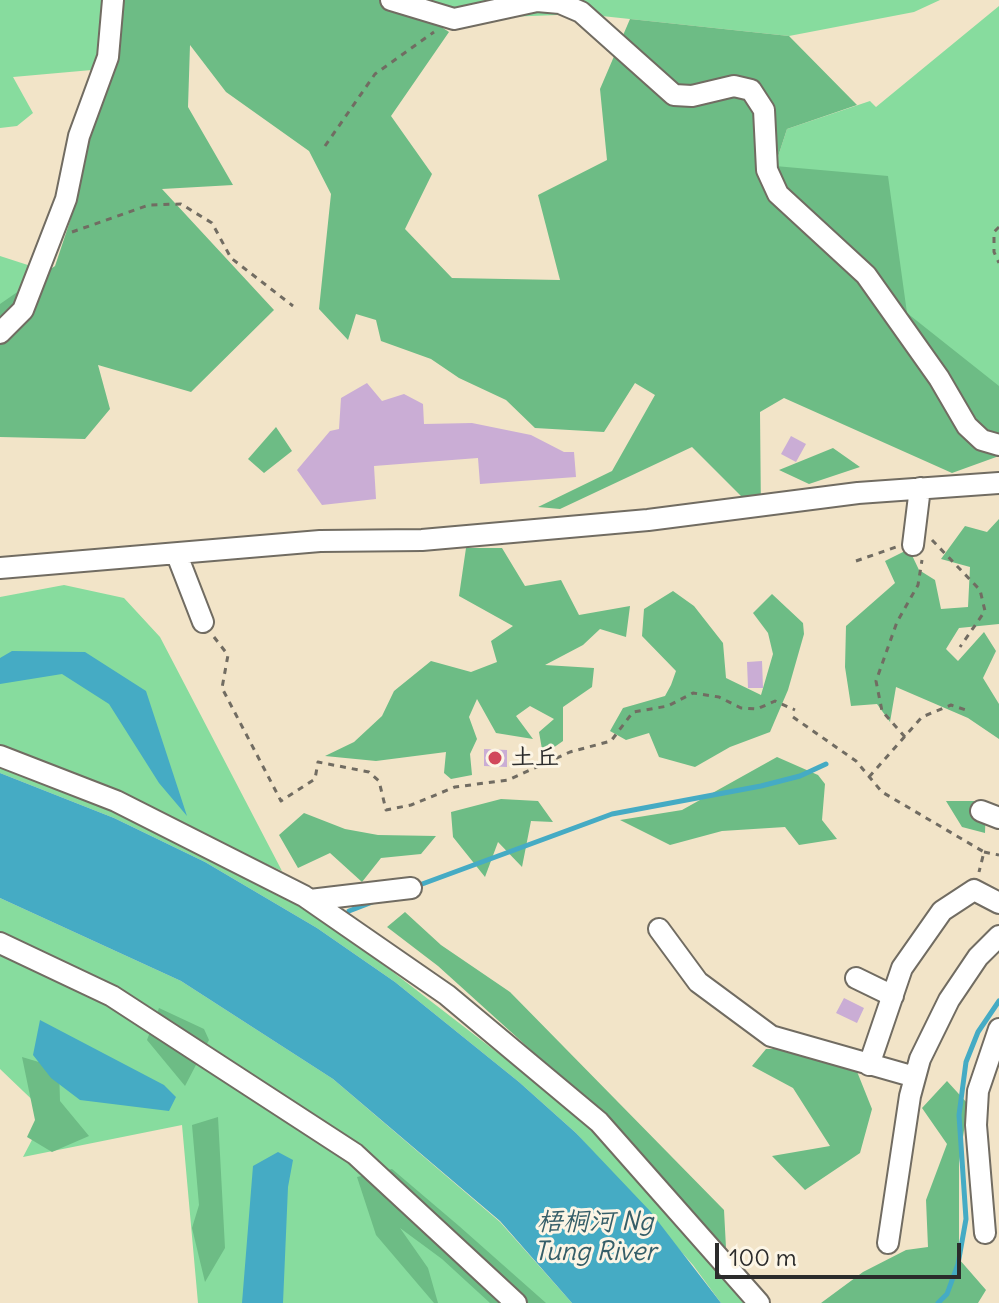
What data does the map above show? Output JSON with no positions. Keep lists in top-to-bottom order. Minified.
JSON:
{"water":["梧桐河 Ng Tung River"],"places":["土丘"],"scale_bar":"100 m"}
